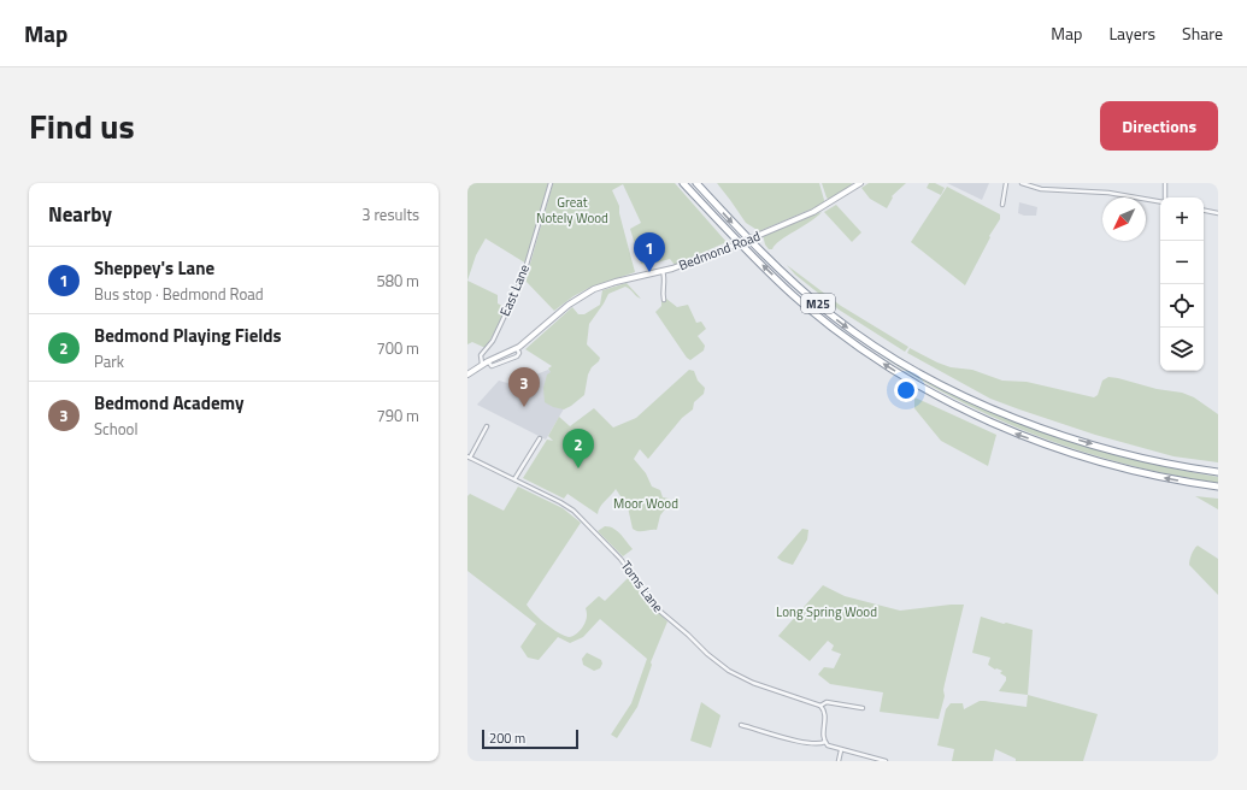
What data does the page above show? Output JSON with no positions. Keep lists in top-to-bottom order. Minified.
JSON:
{"streets":{"highway":["M25"],"street":["Bedmond Road","East Lane","Toms Lane"]},"crossings":[["Bedmond Road","East Lane"]],"parks":["Great Notely Wood","Moor Wood","Long Spring Wood"],"scale_bar":"200 m","north":"bottom left","page":{"header":"Map","nav":["Map","Layers","Share"],"title":"Find us","buttons":"Directions","heading":["Nearby","3 results"],"map_buttons":["+","−"],"pins":["1","3","2"],"list":[{"mark":"1","name":"Sheppey's Lane","note":"Bus stop · Bedmond Road","value":"580 m"},{"mark":"2","name":"Bedmond Playing Fields","note":"Park","value":"700 m"},{"mark":"3","name":"Bedmond Academy","note":"School","value":"790 m"}],"scale":"200 m"}}
